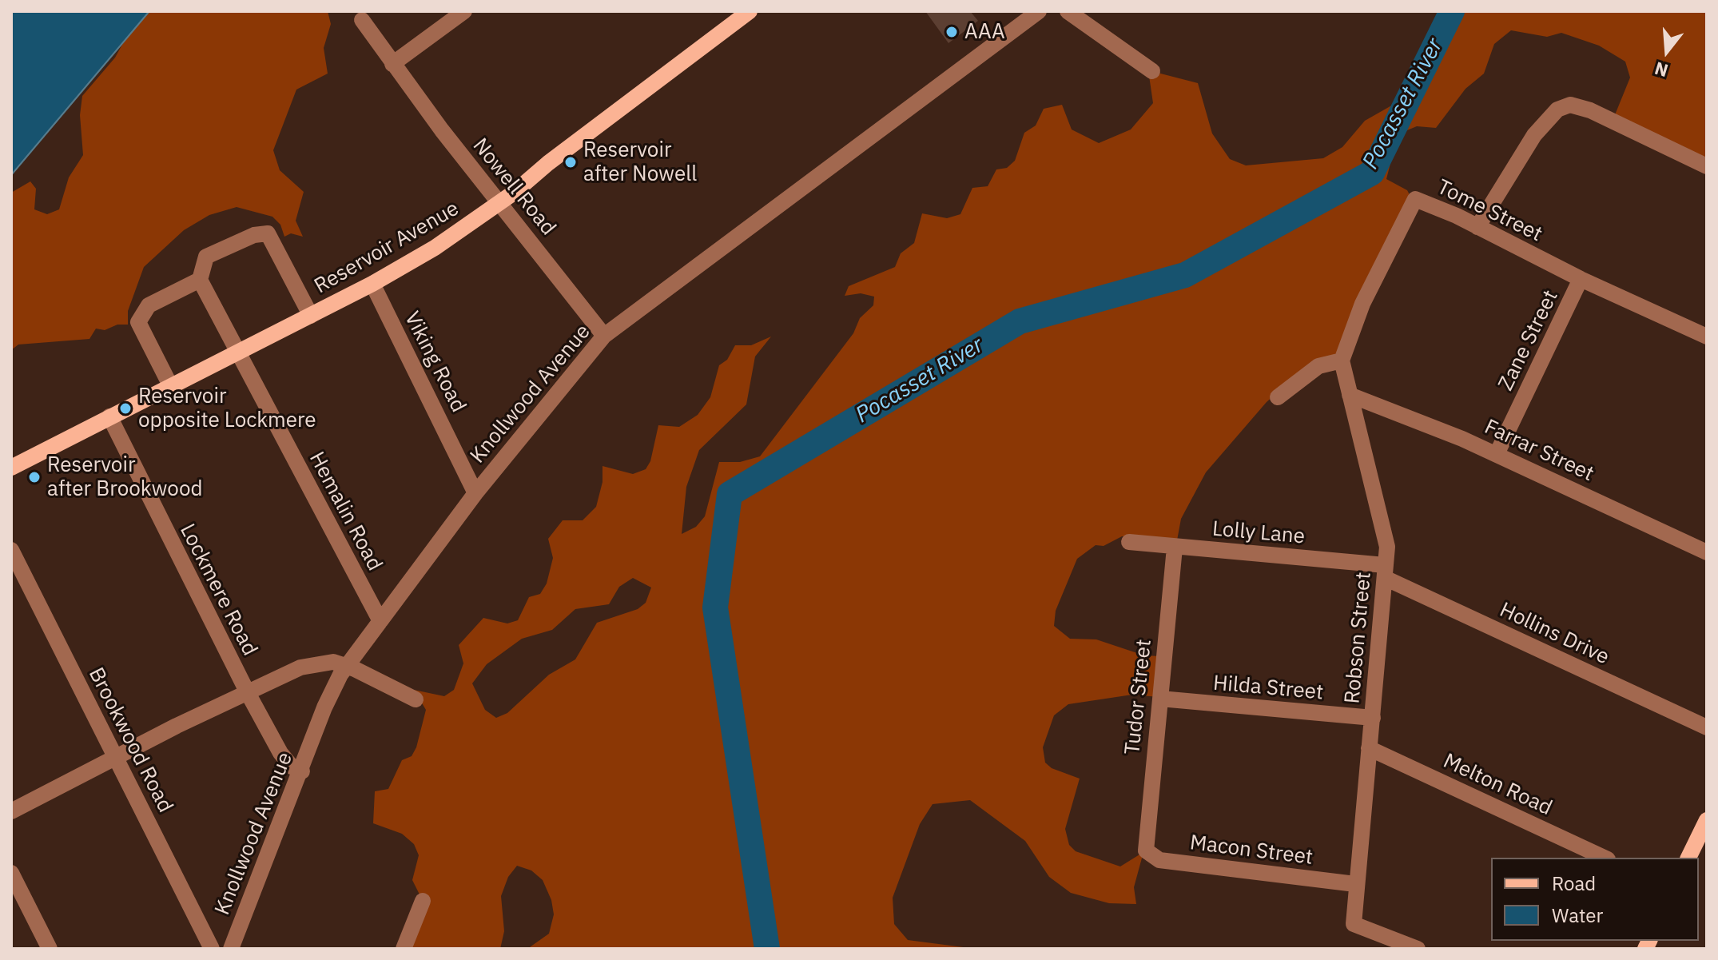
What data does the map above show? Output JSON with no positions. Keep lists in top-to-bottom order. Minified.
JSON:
{"streets":{"main road":["Reservoir Avenue"],"street":["Nowell Road","Tome Street","Zane Street","Viking Road","Knollwood Avenue","Farrar Street","Hemalin Road","Lolly Lane","Lockmere Road","Hollins Drive","Robson Street","Hilda Street","Tudor Street","Brookwood Road","Melton Road","Macon Street"]},"crossings":[["Nowell Road","Reservoir Avenue"],["Nowell Road","Knollwood Avenue"],["Tome Street","Zane Street"],["Tome Street","Robson Street"],["Reservoir Avenue","Viking Road"],["Reservoir Avenue","Hemalin Road"],["Reservoir Avenue","Lockmere Road"],["Zane Street","Farrar Street"],["Viking Road","Knollwood Avenue"],["Knollwood Avenue","Hemalin Road"],["Knollwood Avenue","Lockmere Road"],["Farrar Street","Robson Street"],["Lolly Lane","Hollins Drive"],["Lolly Lane","Robson Street"],["Lolly Lane","Tudor Street"],["Hollins Drive","Robson Street"],["Robson Street","Hilda Street"],["Robson Street","Melton Road"],["Robson Street","Macon Street"],["Hilda Street","Tudor Street"],["Tudor Street","Macon Street"]],"water":["Pocasset River"],"places":["AAA","Reservoir after Nowell","Reservoir opposite Lockmere","Reservoir after Brookwood"],"legend":["Road","Water"],"north":"bottom"}
